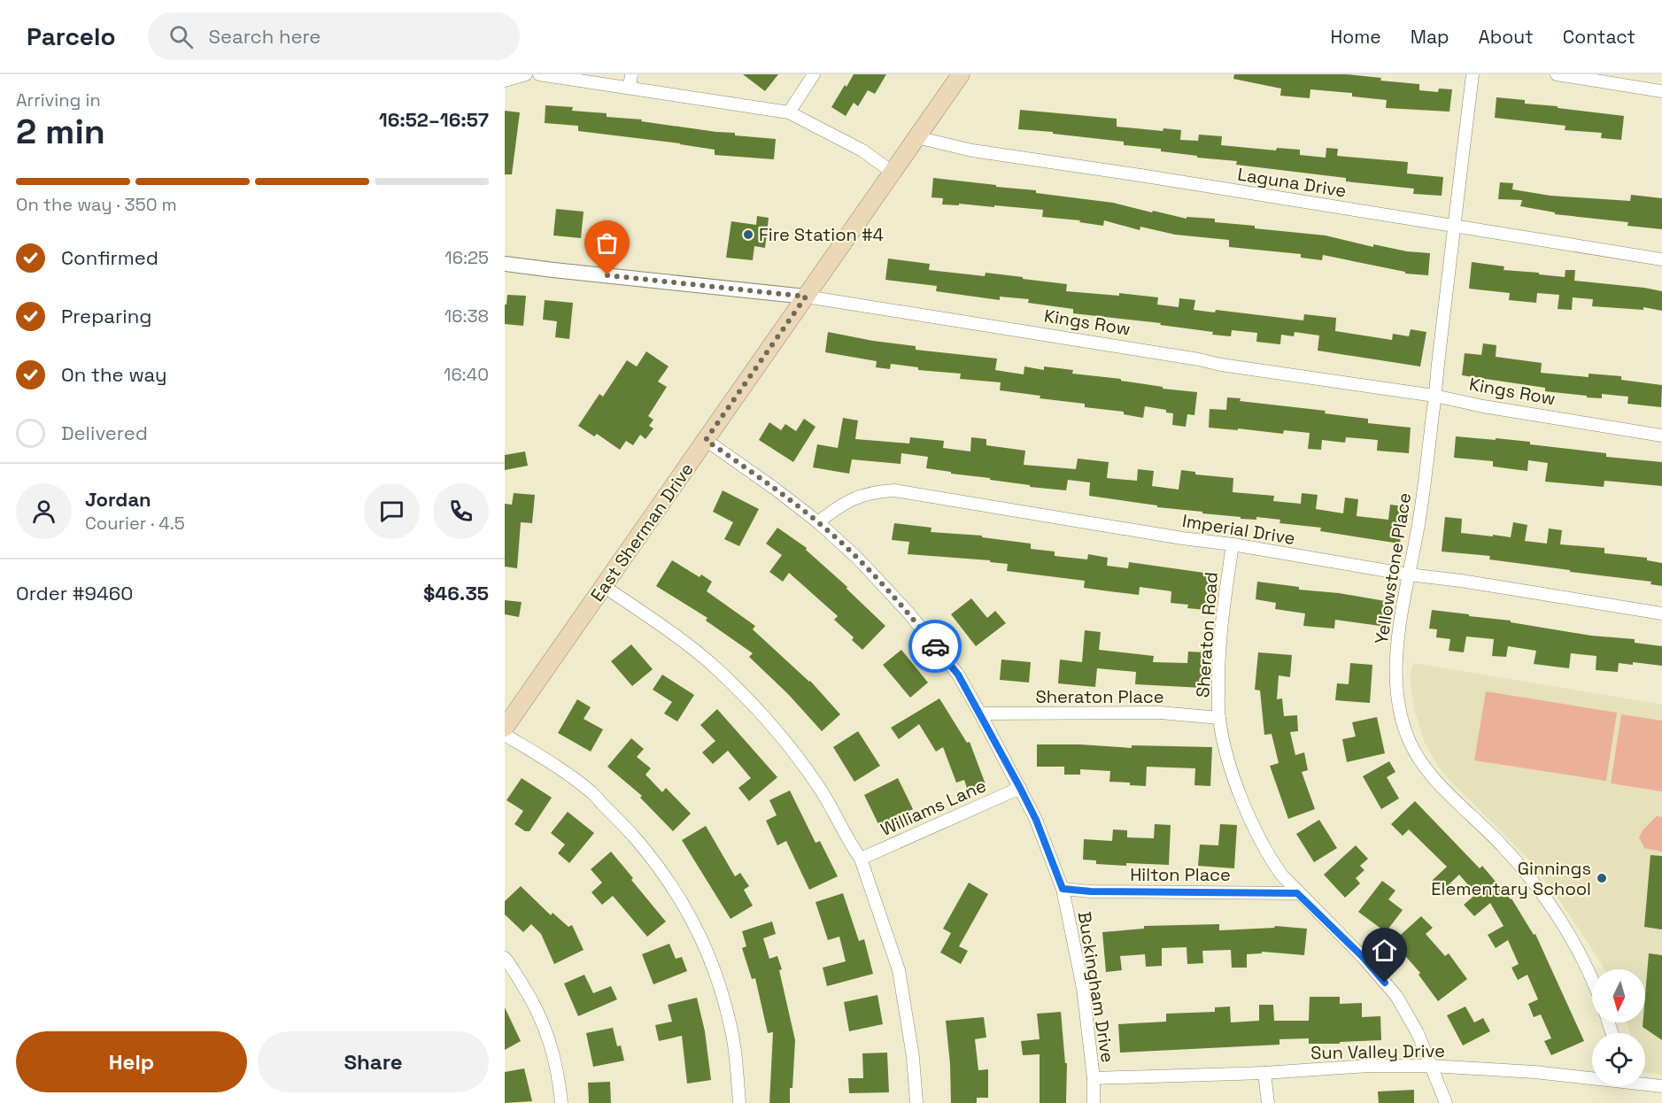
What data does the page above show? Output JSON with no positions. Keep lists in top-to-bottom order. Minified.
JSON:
{"streets":{"main road":["East Sherman Drive"],"street":["Laguna Drive","Kings Row","Imperial Drive","Yellowstone Place","Sheraton Road","Sheraton Place","Williams Lane","Hilton Place","Buckingham Drive","Sun Valley Drive"]},"crossings":[["Laguna Drive","East Sherman Drive"],["Laguna Drive","Yellowstone Place"],["Kings Row","East Sherman Drive"],["Kings Row","Yellowstone Place"],["Imperial Drive","Yellowstone Place"],["Imperial Drive","Sheraton Road"],["Imperial Drive","Buckingham Drive"],["East Sherman Drive","Buckingham Drive"],["Sheraton Road","Sheraton Place"],["Sheraton Road","Hilton Place"],["Sheraton Road","Sun Valley Drive"],["Sheraton Place","Buckingham Drive"],["Williams Lane","Buckingham Drive"],["Hilton Place","Buckingham Drive"],["Buckingham Drive","Sun Valley Drive"]],"places":["Fire Station #4","Ginnings Elementary School"],"north":"bottom","page":{"header":"Parcelo","search":"Search here","nav":["Home","Map","About","Contact"],"heading":["2 min","Arriving in","16:52–16:57"],"panel":["Jordan","Courier · 4.5","Order #9460","$46.35"],"bar":"On the way · 350 m","list":[["Confirmed","16:25"],["Preparing","16:38"],["On the way","16:40"],"Delivered"],"buttons":["Help","Share"]}}
